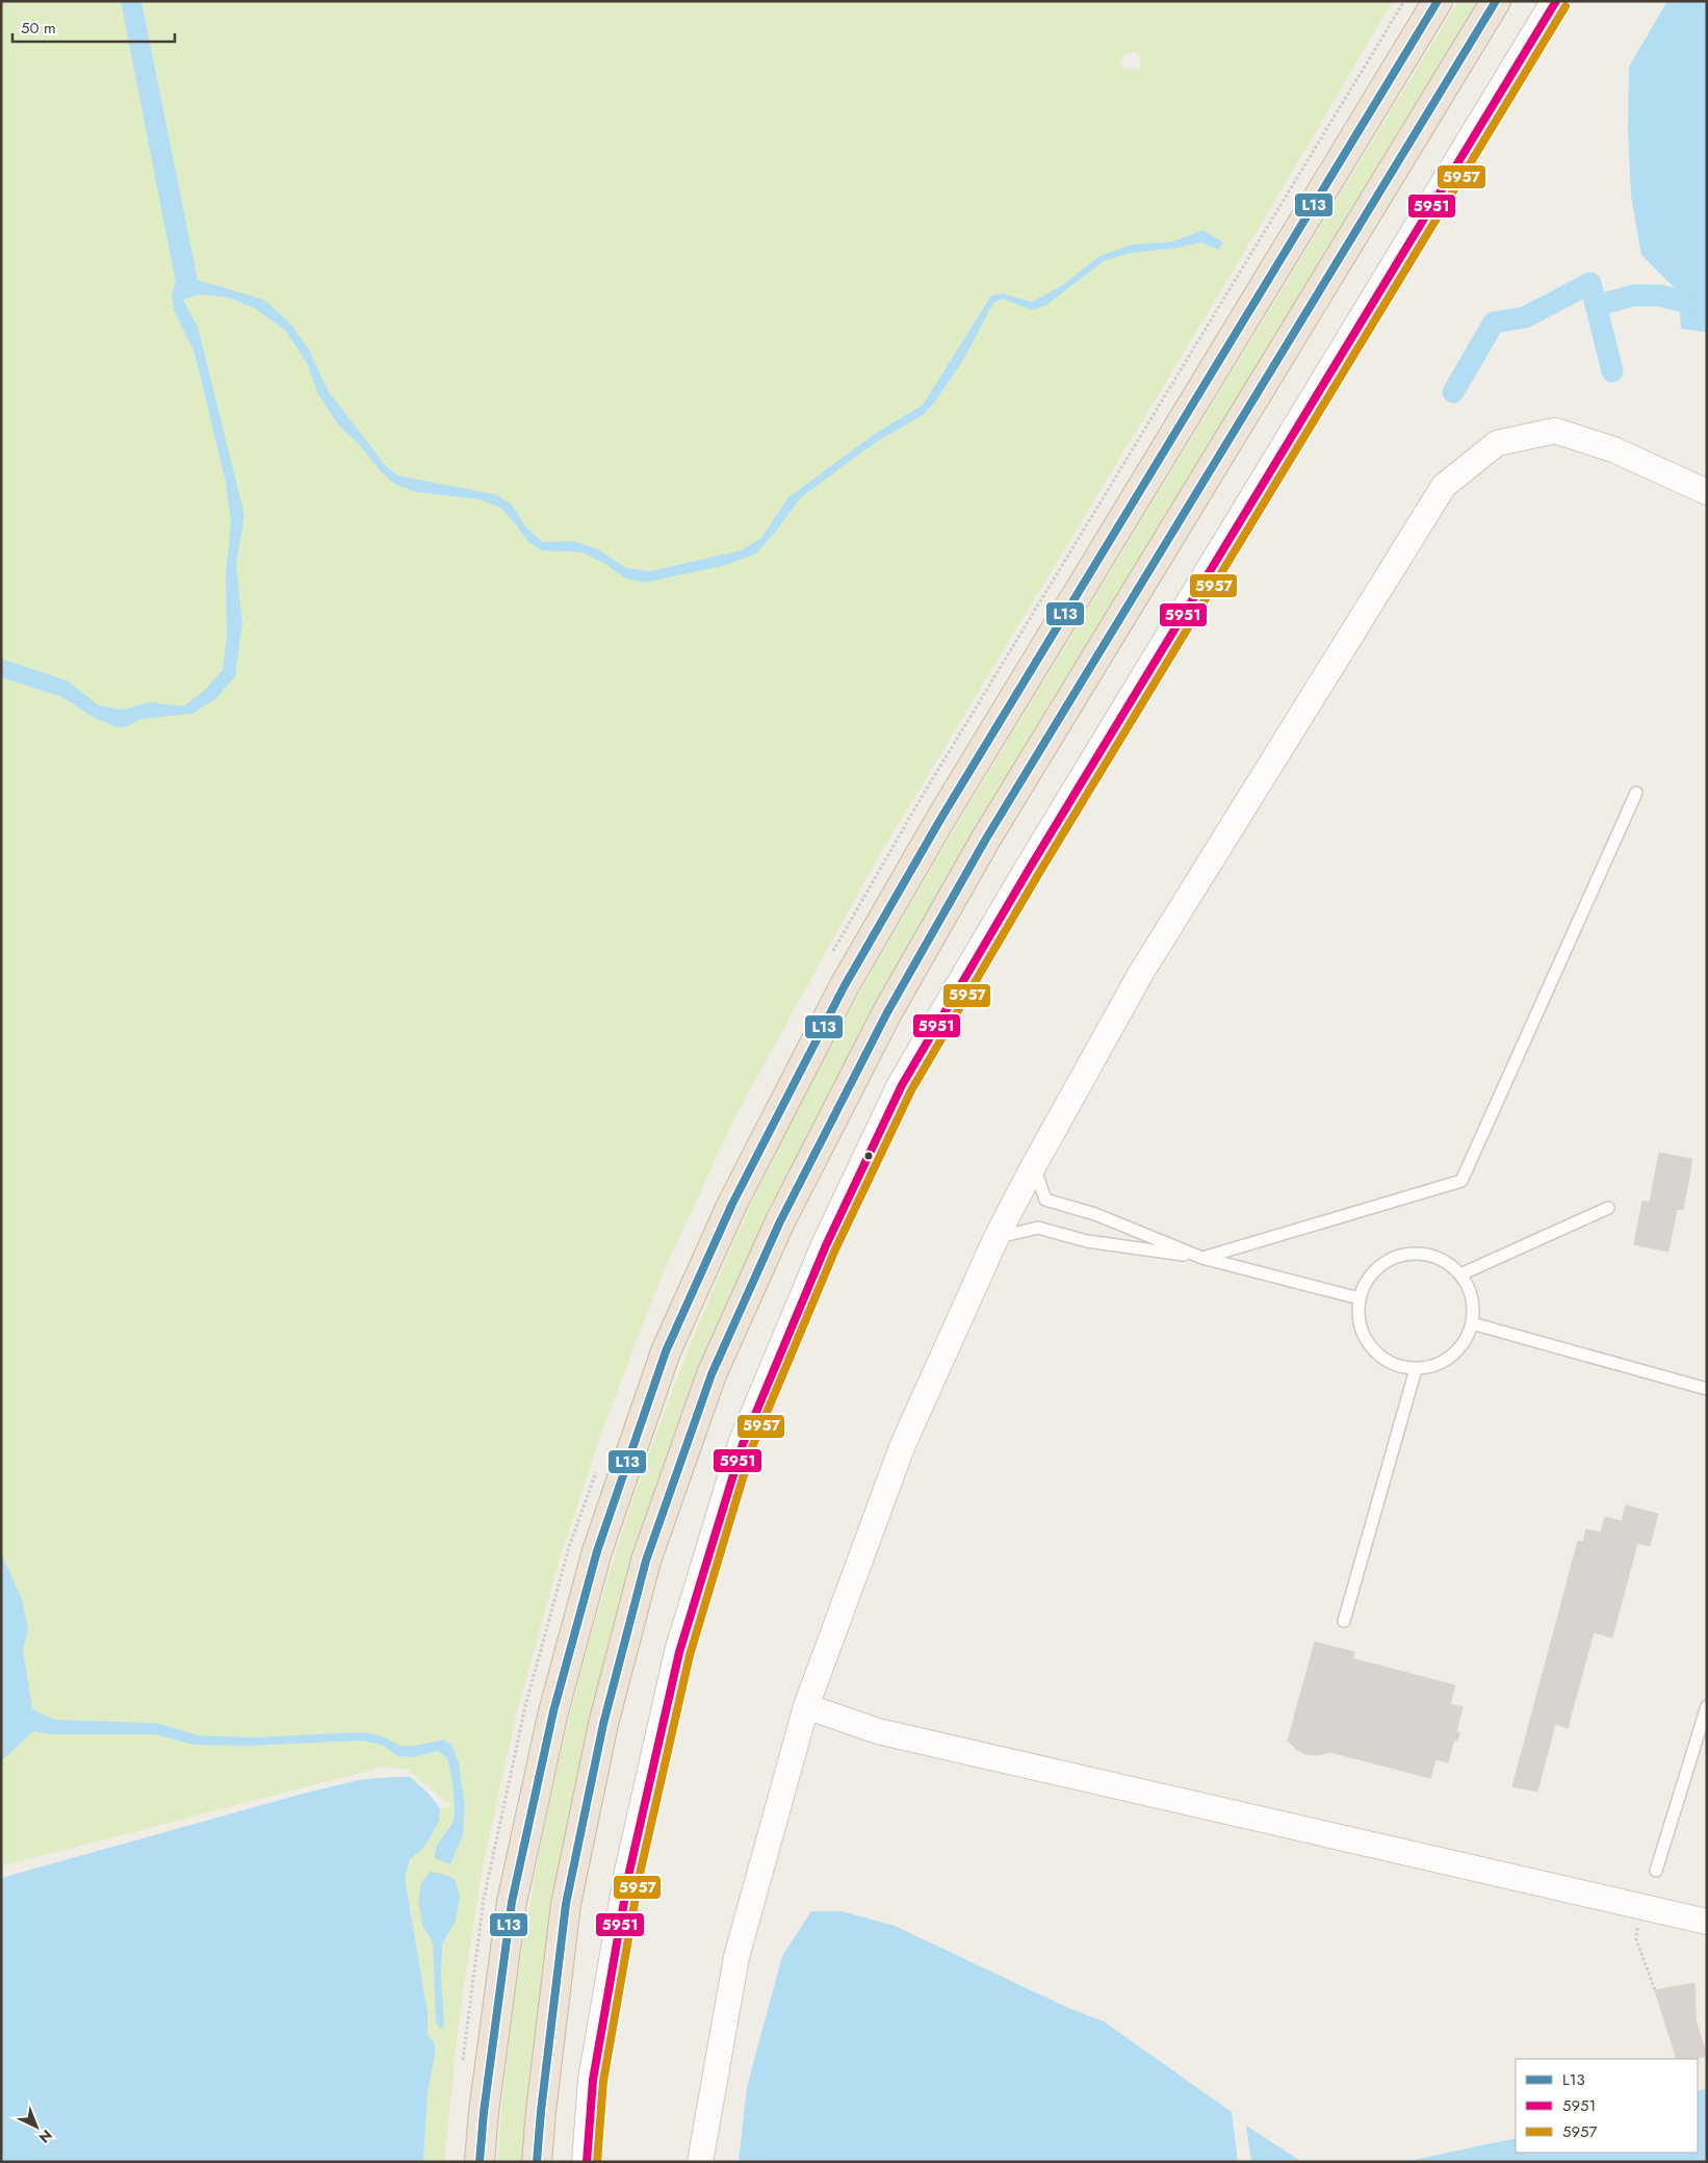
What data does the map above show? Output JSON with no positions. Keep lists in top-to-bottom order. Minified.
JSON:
{"lines":["transit line L13","transit line 5951","transit line 5957"],"legend":["L13","5951","5957"],"scale_bar":"50 m","north":"bottom right"}
